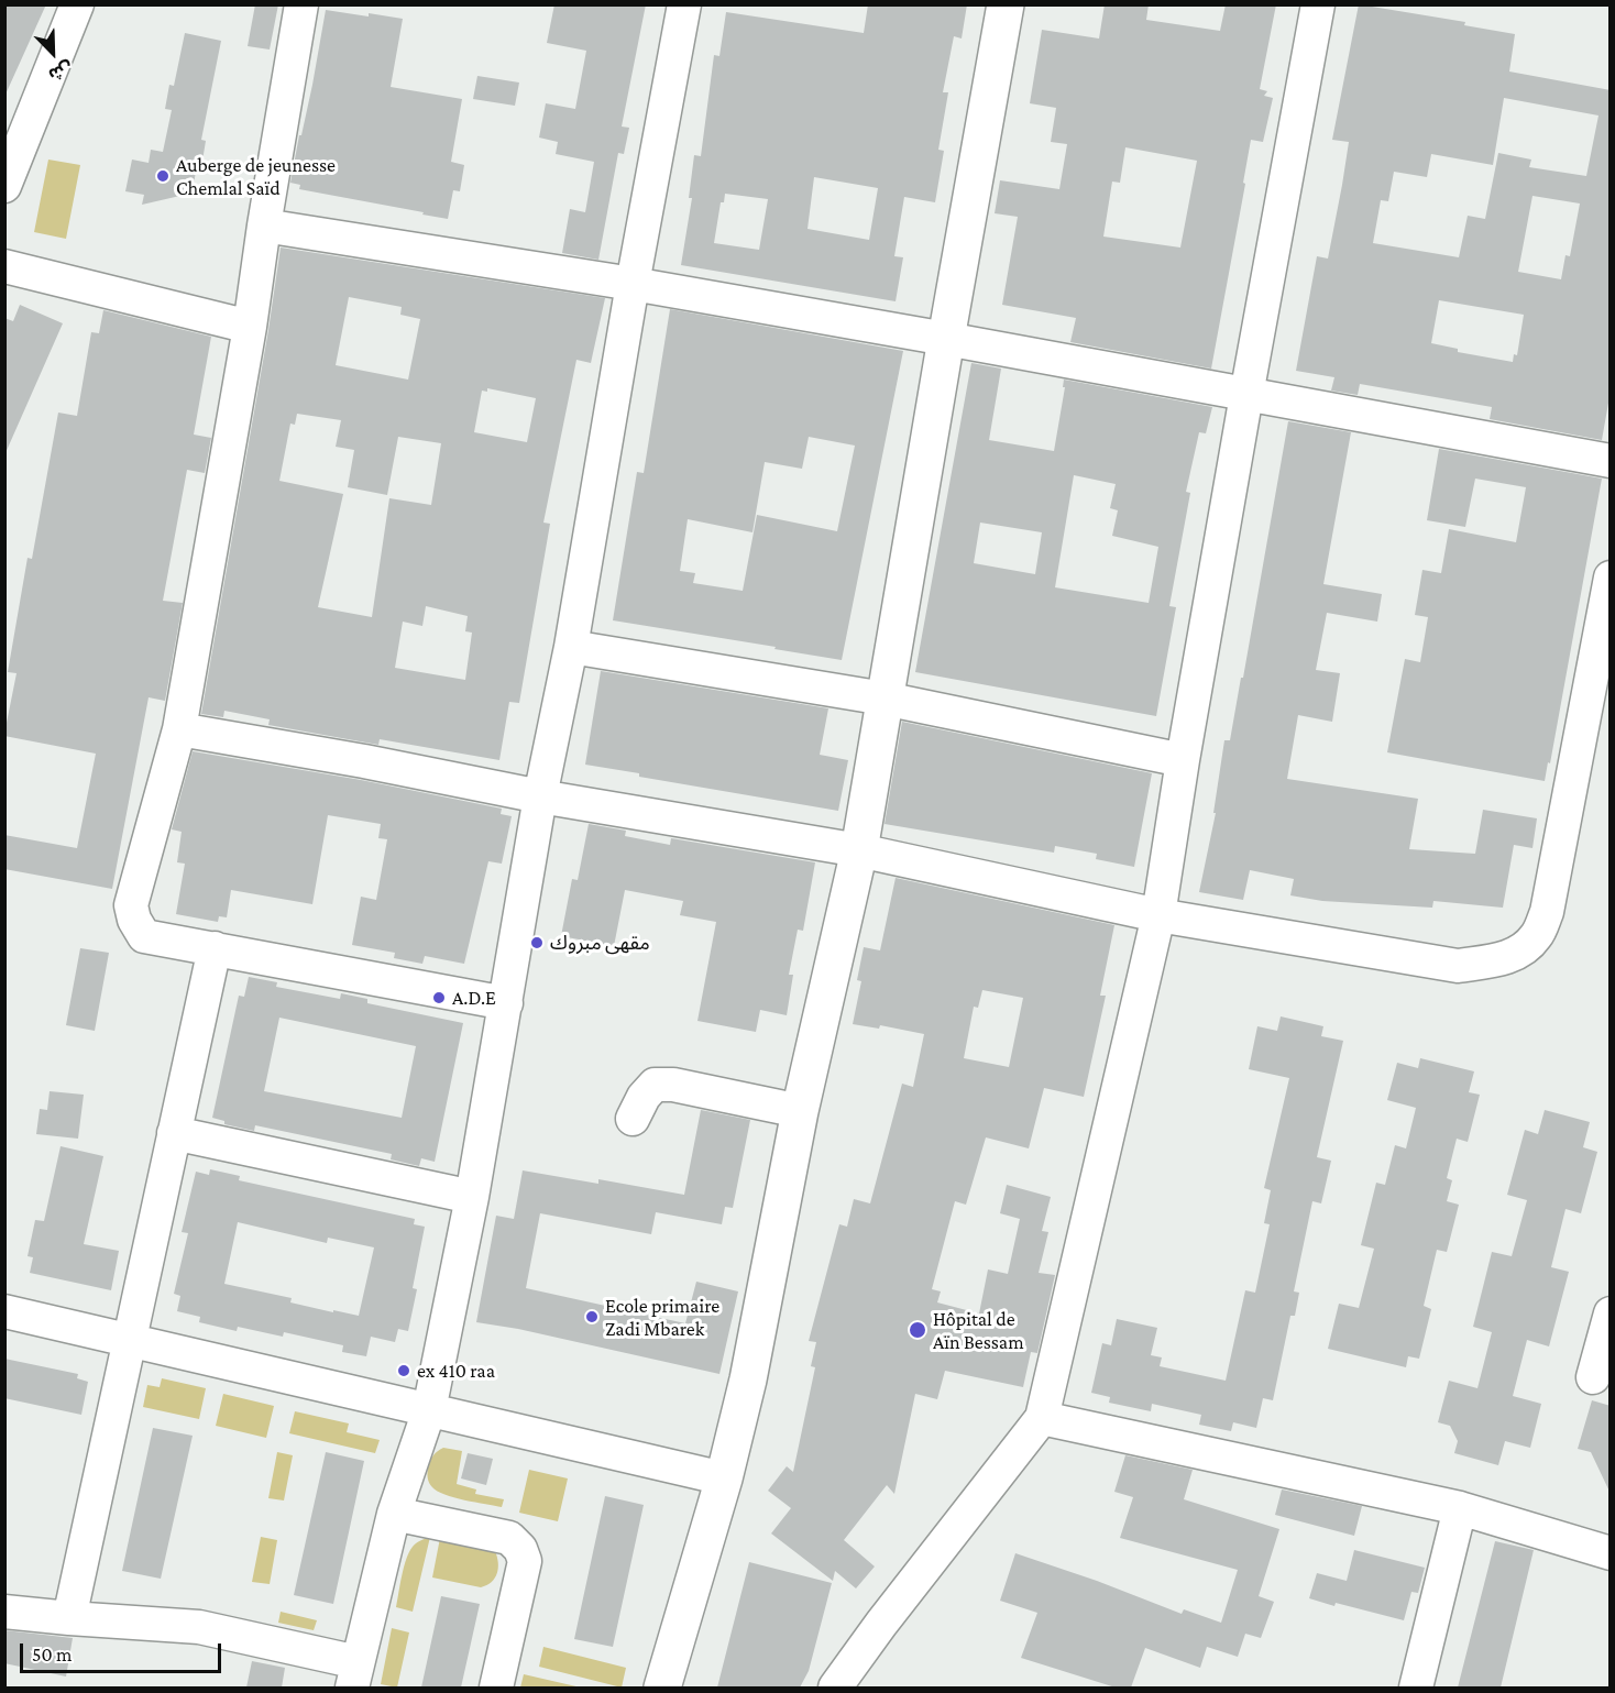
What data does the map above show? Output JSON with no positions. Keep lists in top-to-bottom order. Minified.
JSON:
{"places":["Auberge de jeunesse Chemlal Saïd","مقهى مبروك","A.D.E","Ecole primaire Zadi Mbarek","Hôpital de Aïn Bessam","ex 410 raa"],"scale_bar":"50 m","north":"bottom right"}
